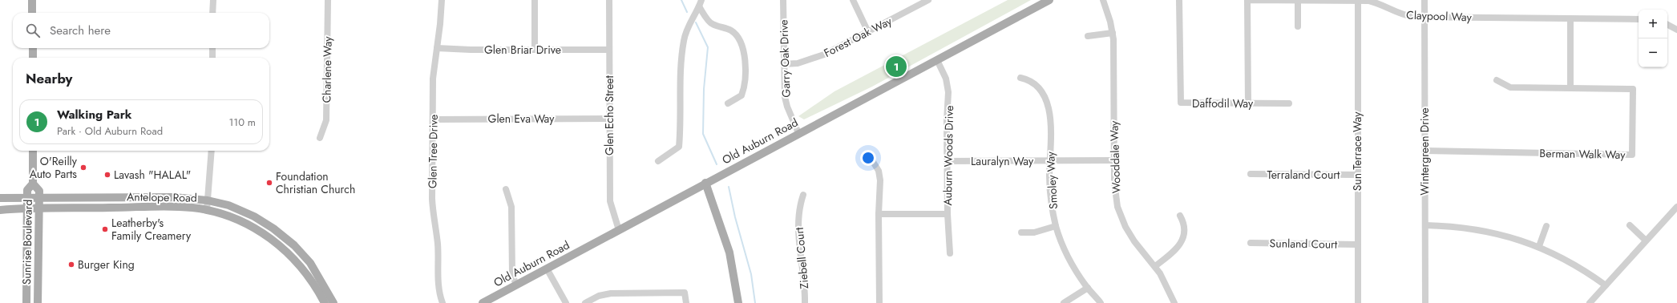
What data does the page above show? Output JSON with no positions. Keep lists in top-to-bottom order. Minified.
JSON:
{"streets":{"main road":["Old Auburn Road","Antelope Road","Sunrise Boulevard"],"street":["Claypool Way","Forest Oak Way","Glen Briar Drive","Garry Oak Drive","Charlene Way","Daffodil Way","Glen Echo Street","Glen Eva Way","Glen Tree Drive","Sun Terrace Way","Wintergreen Drive","Berman Walk Way","Auburn Woods Drive","Wooddale Way","Lauralyn Way","Terraland Court","Smoley Way","Sunland Court","Ziebell Court"]},"crossings":[["Claypool Way","Daffodil Way"],["Claypool Way","Sun Terrace Way"],["Claypool Way","Wintergreen Drive"],["Forest Oak Way","Garry Oak Drive"],["Glen Briar Drive","Glen Echo Street"],["Glen Briar Drive","Glen Tree Drive"],["Garry Oak Drive","Old Auburn Road"],["Glen Echo Street","Glen Eva Way"],["Glen Echo Street","Old Auburn Road"],["Glen Eva Way","Glen Tree Drive"],["Old Auburn Road","Auburn Woods Drive"],["Sun Terrace Way","Terraland Court"],["Sun Terrace Way","Sunland Court"],["Wintergreen Drive","Berman Walk Way"],["Auburn Woods Drive","Lauralyn Way"],["Wooddale Way","Lauralyn Way"],["Lauralyn Way","Smoley Way"],["Antelope Road","Sunrise Boulevard"]],"places":["O'Reilly Auto Parts","Lavash \"HALAL\"","Foundation Christian Church","Leatherby's Family Creamery","Burger King"],"page":{"map_buttons":["+","−"],"search":"Search here","pins":"1","heading":"Nearby","list":[{"mark":"1","name":"Walking Park","note":"Park · Old Auburn Road","value":"110 m"}]}}
